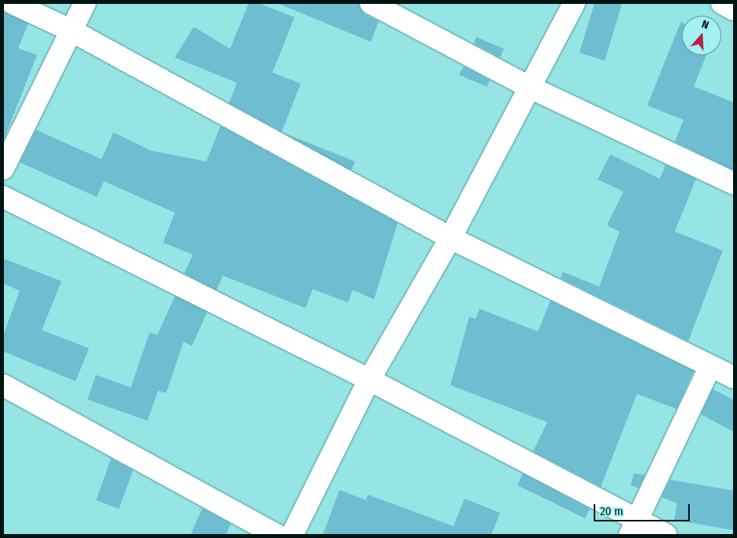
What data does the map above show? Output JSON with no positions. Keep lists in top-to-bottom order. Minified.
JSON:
{"scale_bar":"20 m","north":"top"}
